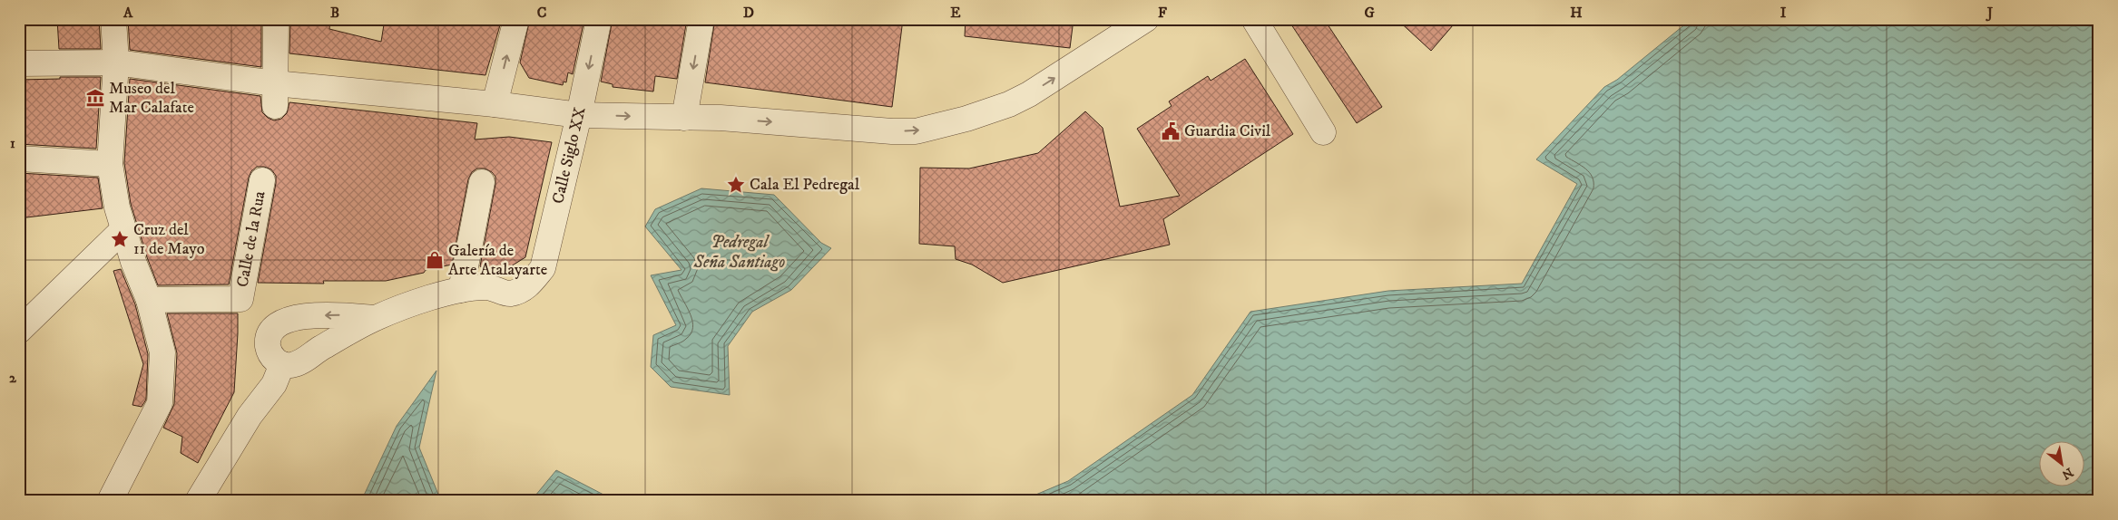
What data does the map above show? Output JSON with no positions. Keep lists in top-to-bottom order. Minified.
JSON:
{"streets":{"street":["Calle Siglo XX","Calle de la Rua"]},"water":["Pedregal Seña Santiago"],"places":{"museum":["Museo del Mar Calafate"],"public building":["Guardia Civil"],"place":["Cala El Pedregal","Cruz del 11 de Mayo"],"shop":["Galería de Arte Atalayarte"]},"north":"bottom right","grid":{"columns":["A","B","C","D","E","F","G","H","I","J"],"rows":["1","2"]}}
